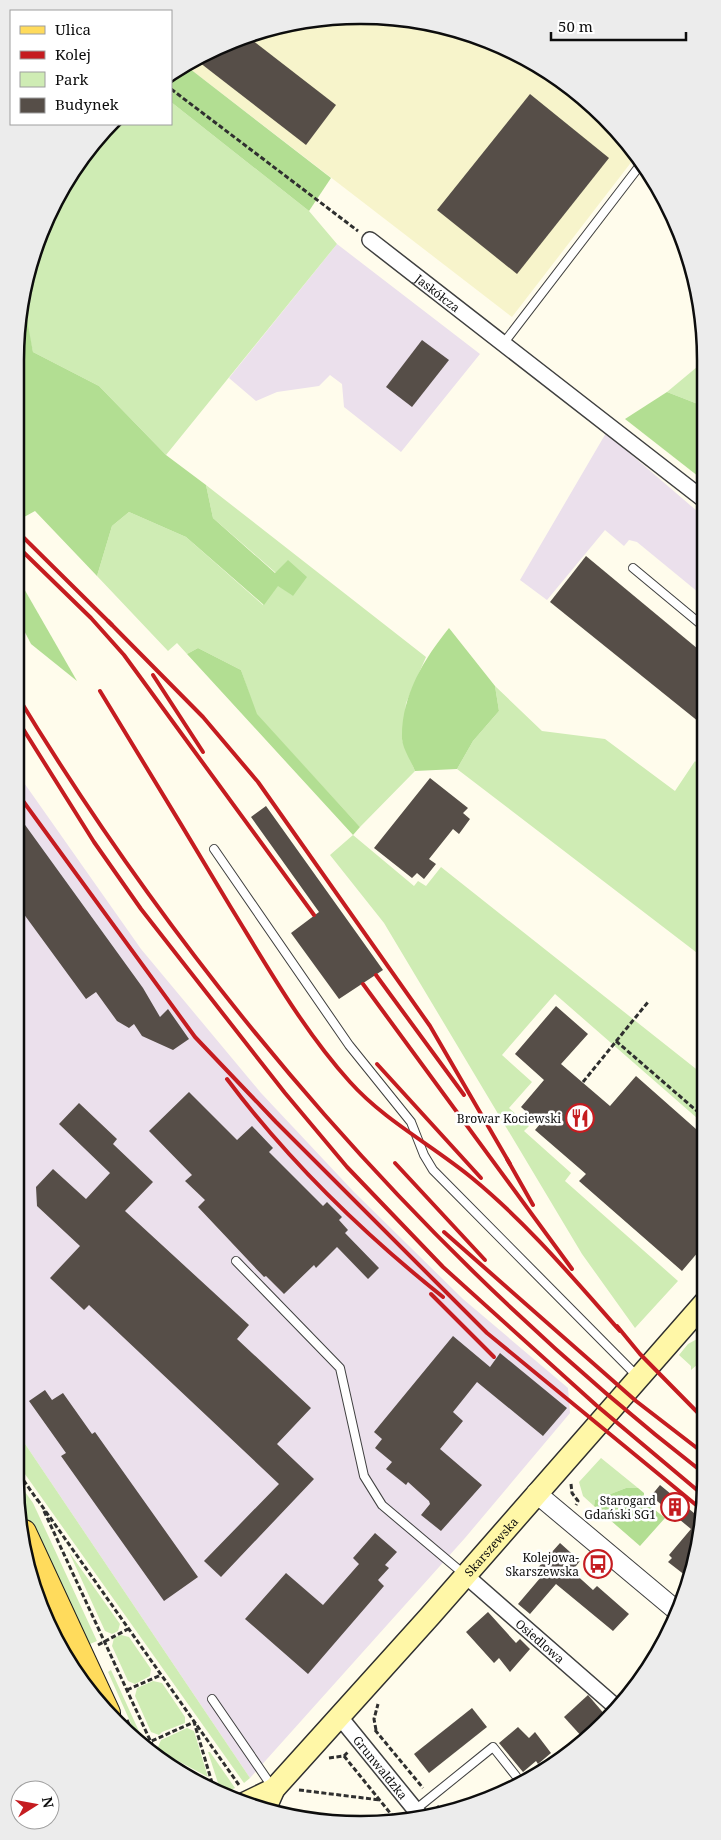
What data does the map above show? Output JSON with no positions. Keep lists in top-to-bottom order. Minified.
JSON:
{"streets":{"main road":["Skarszewska"],"street":["Jaskółcza","Osiedlowa","Grunwaldzka"]},"crossings":[["Skarszewska","Osiedlowa"],["Skarszewska","Grunwaldzka"]],"places":{"restaurant":["Browar Kociewski"],"building":["Starogard Gdański SG1"],"bus stop":["Kolejowa- Skarszewska"]},"legend":["Ulica","Kolej","Park","Budynek"],"scale_bar":"50 m","north":"right"}
